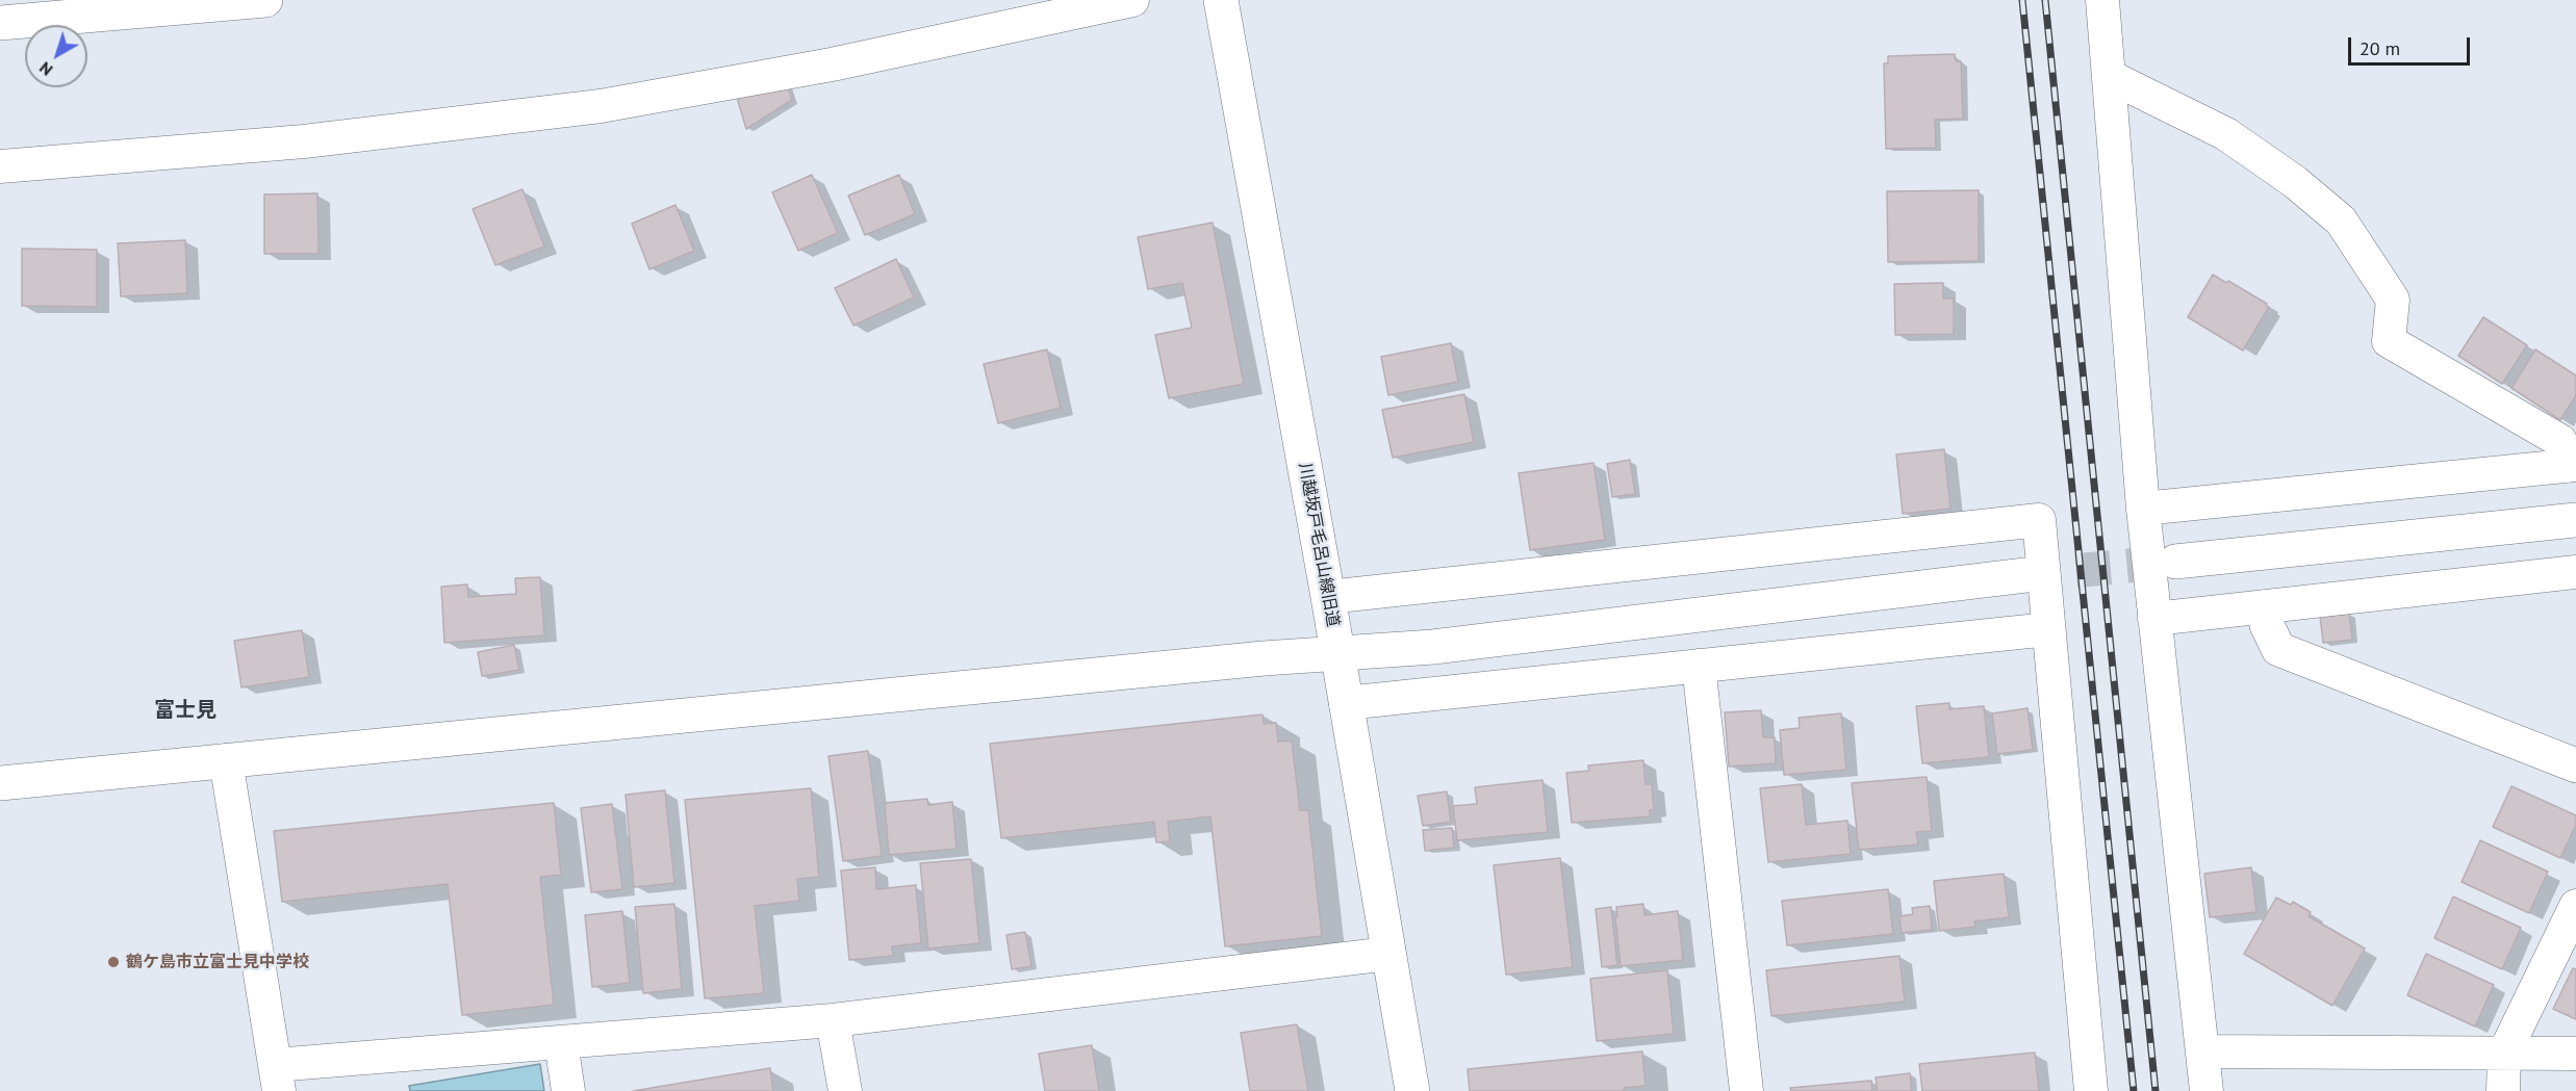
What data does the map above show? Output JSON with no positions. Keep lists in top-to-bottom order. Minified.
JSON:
{"streets":{"main road":["川越坂戸毛呂山線旧道"]},"districts":["富士見"],"places":["鶴ケ島市立富士見中学校"],"scale_bar":"20 m","north":"bottom left"}
